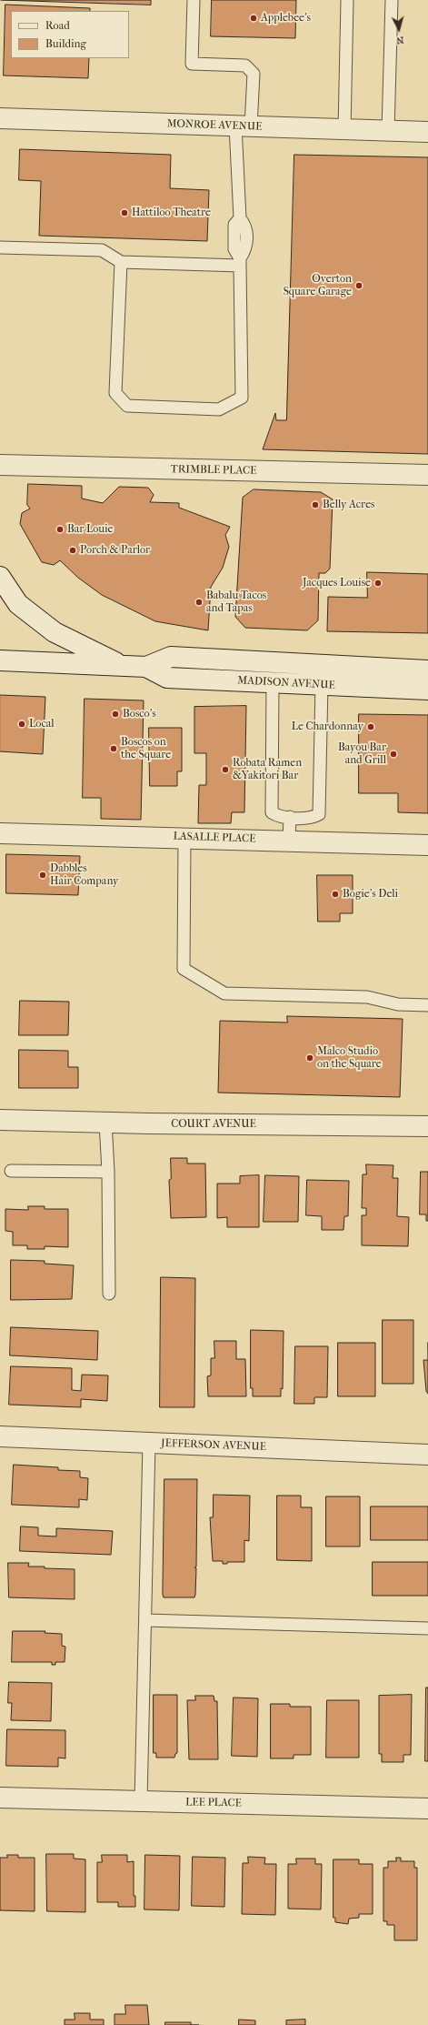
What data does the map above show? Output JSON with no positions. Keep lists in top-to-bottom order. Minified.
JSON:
{"streets":{"street":["MONROE AVENUE","TRIMBLE PLACE","MADISON AVENUE","LASALLE PLACE","COURT AVENUE","JEFFERSON AVENUE","LEE PLACE"]},"places":["Applebee's","Hattiloo Theatre","Overton Square Garage","Belly Acres","Bar Louie","Porch & Parlor","Jacques Louise","Babalu Tacos and Tapas","Bosco's","Local","Le Chardonnay","Boscos on the Square","Bayou Bar and Grill","Robata Ramen &Yakitori Bar","Dabbles Hair Company","Bogie's Deli","Malco Studio on the Square"],"legend":["Road","Building"],"north":"bottom"}
